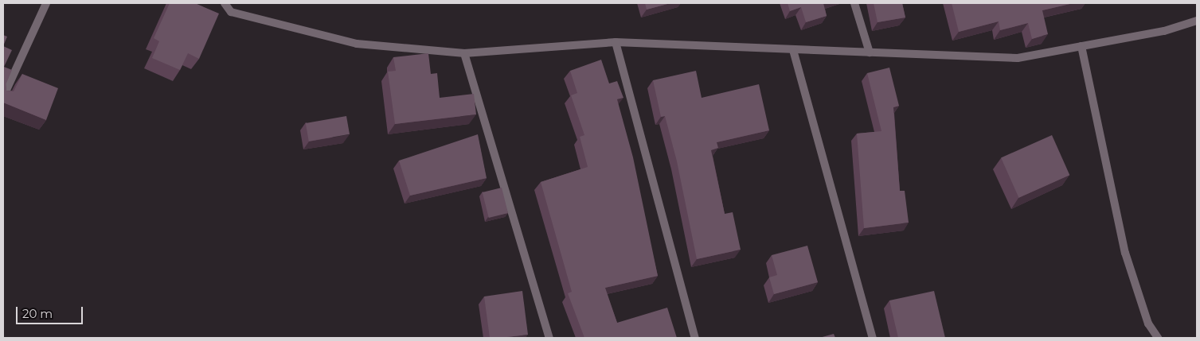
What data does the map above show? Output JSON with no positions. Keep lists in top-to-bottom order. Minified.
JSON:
{"scale_bar":"20 m"}
